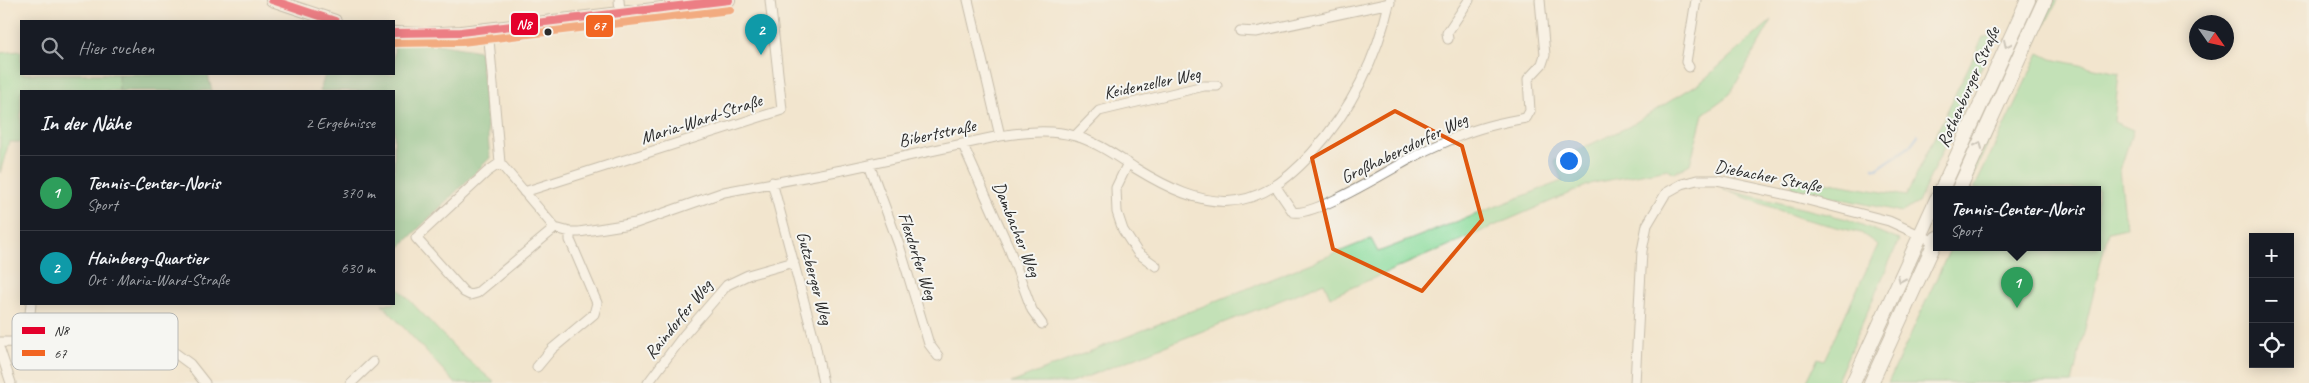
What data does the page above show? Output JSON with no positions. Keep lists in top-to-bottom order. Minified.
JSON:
{"streets":{"main road":["Rothenburger Straße"],"street":["Keidenzeller Weg","Maria-Ward-Straße","Bibertstraße","Großhabersdorfer Weg","Diebacher Straße","Dambacher Weg","Flexdorfer Weg","Gutzberger Weg","Raindorfer Weg"]},"crossings":[["Bibertstraße","Dambacher Weg"],["Bibertstraße","Flexdorfer Weg"],["Bibertstraße","Gutzberger Weg"],["Gutzberger Weg","Raindorfer Weg"]],"lines":["transit line N8","transit line 67"],"legend":["N8","67"],"north":"bottom right","page":{"pins":["2","1"],"search":"Hier suchen","heading":["In der Nähe","2 Ergebnisse"],"list":[{"mark":"1","name":"Tennis-Center-Noris","note":"Sport","value":"370 m"},{"mark":"2","name":"Hainberg-Quartier","note":"Ort · Maria-Ward-Straße","value":"630 m"}],"popup":["Tennis-Center-Noris","Sport"],"map_buttons":["+","−"]}}
